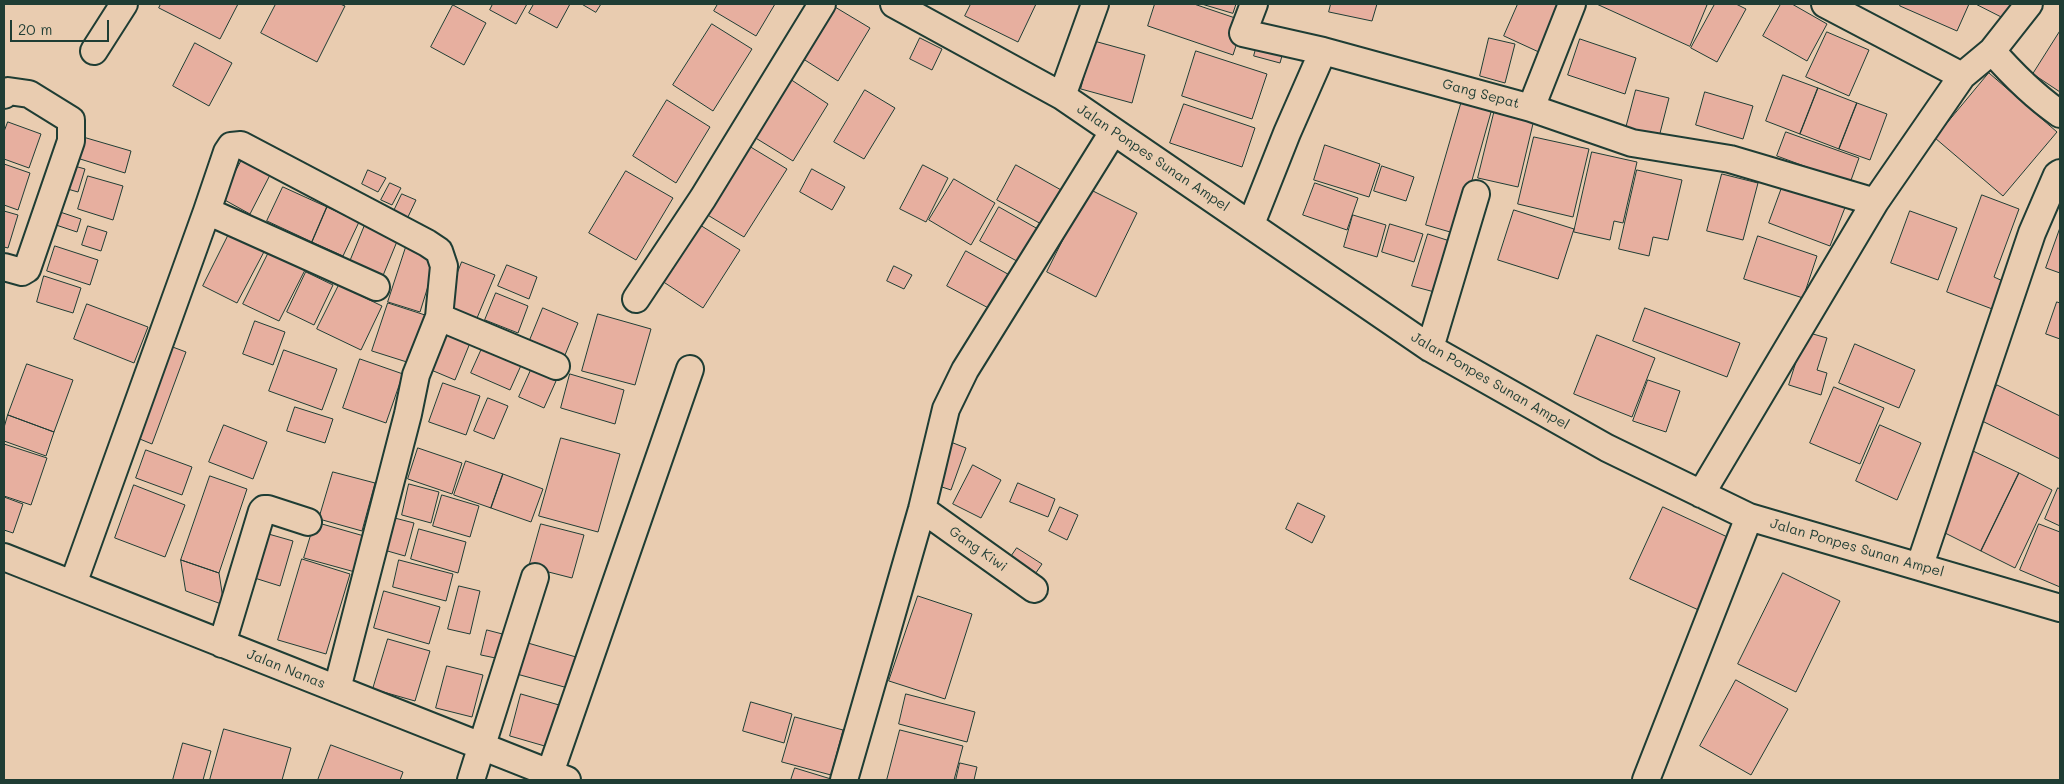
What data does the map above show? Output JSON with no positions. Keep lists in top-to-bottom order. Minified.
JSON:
{"streets":{"street":["Gang Sepat","Jalan Ponpes Sunan Ampel","Gang Kiwi","Jalan Nanas"]},"scale_bar":"20 m"}
